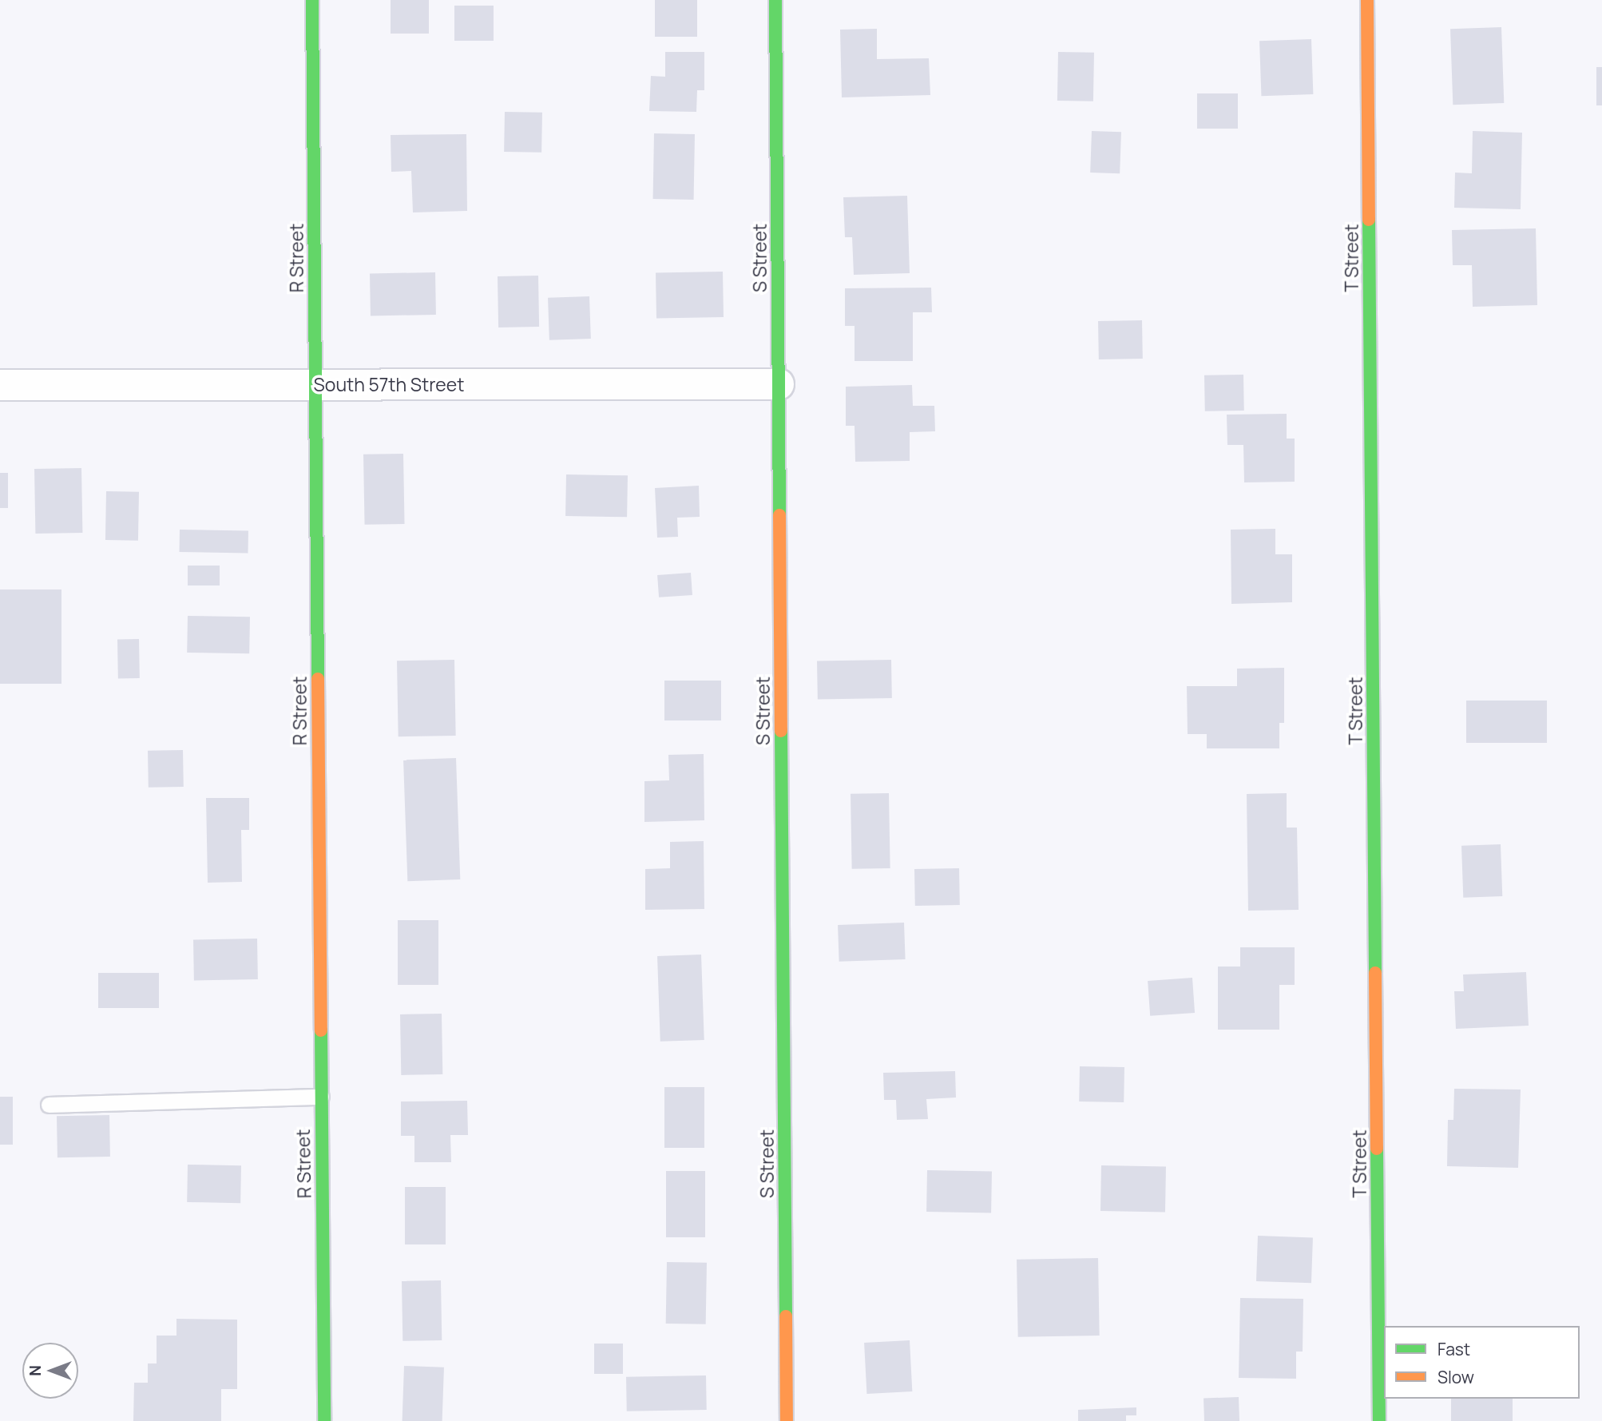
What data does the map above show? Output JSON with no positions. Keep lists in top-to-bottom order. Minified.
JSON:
{"streets":{"street":["R Street","S Street","T Street","South 57th Street"]},"crossings":[["R Street","South 57th Street"],["S Street","South 57th Street"]],"legend":["Fast","Slow"],"north":"left"}
